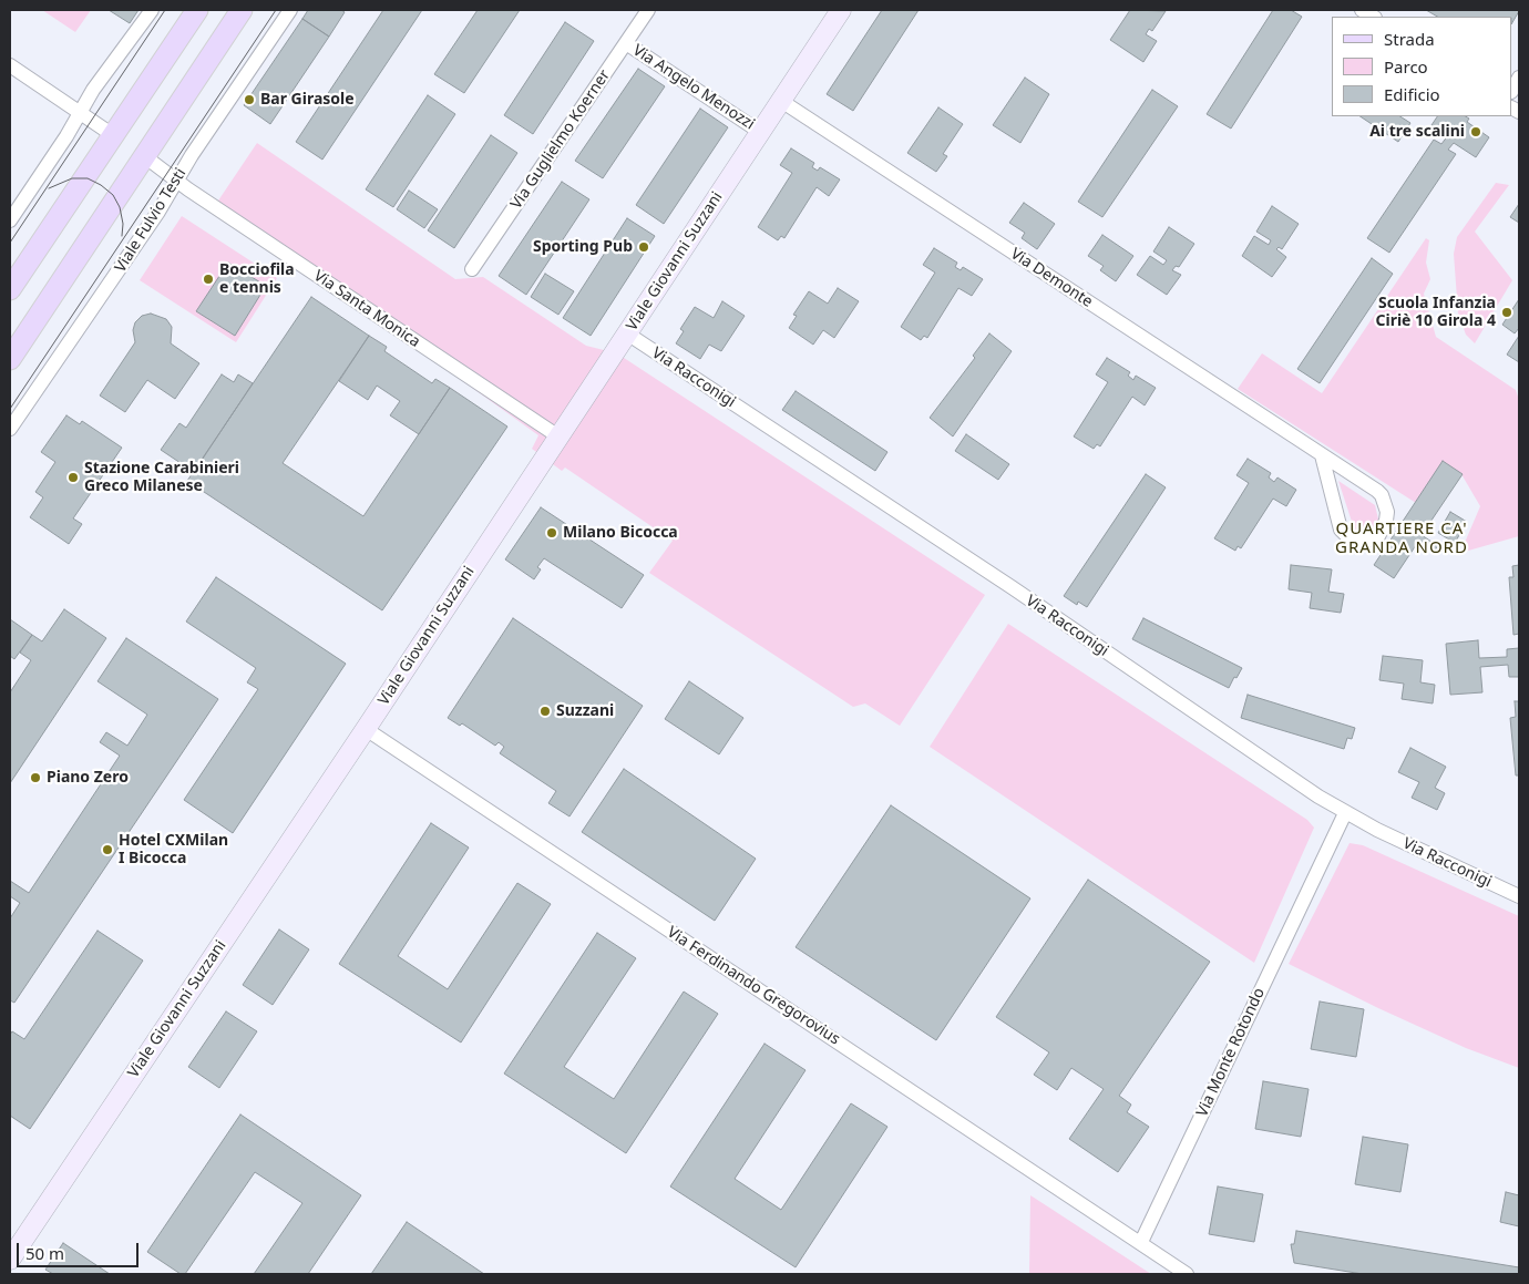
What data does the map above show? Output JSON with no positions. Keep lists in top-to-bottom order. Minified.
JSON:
{"streets":{"street":["Via Angelo Menozzi","Via Guglielmo Koerner","Viale Fulvio Testi","Viale Giovanni Suzzani","Via Demonte","Via Santa Monica","Via Racconigi","Via Ferdinando Gregorovius","Via Monte Rotondo"]},"crossings":[["Via Angelo Menozzi","Via Guglielmo Koerner"],["Via Angelo Menozzi","Viale Giovanni Suzzani"],["Viale Fulvio Testi","Via Santa Monica"],["Viale Giovanni Suzzani","Via Demonte"],["Viale Giovanni Suzzani","Via Santa Monica"],["Viale Giovanni Suzzani","Via Racconigi"],["Viale Giovanni Suzzani","Via Ferdinando Gregorovius"],["Via Racconigi","Via Monte Rotondo"],["Via Ferdinando Gregorovius","Via Monte Rotondo"]],"districts":["QUARTIERE CA' GRANDA NORD"],"places":["Bar Girasole","Ai tre scalini","Sporting Pub","Bocciofila e tennis","Scuola Infanzia Ciriè 10 Girola 4","Stazione Carabinieri Greco Milanese","Milano Bicocca","Suzzani","Piano Zero","Hotel CXMilan I Bicocca"],"legend":["Strada","Parco","Edificio"],"scale_bar":"50 m"}
